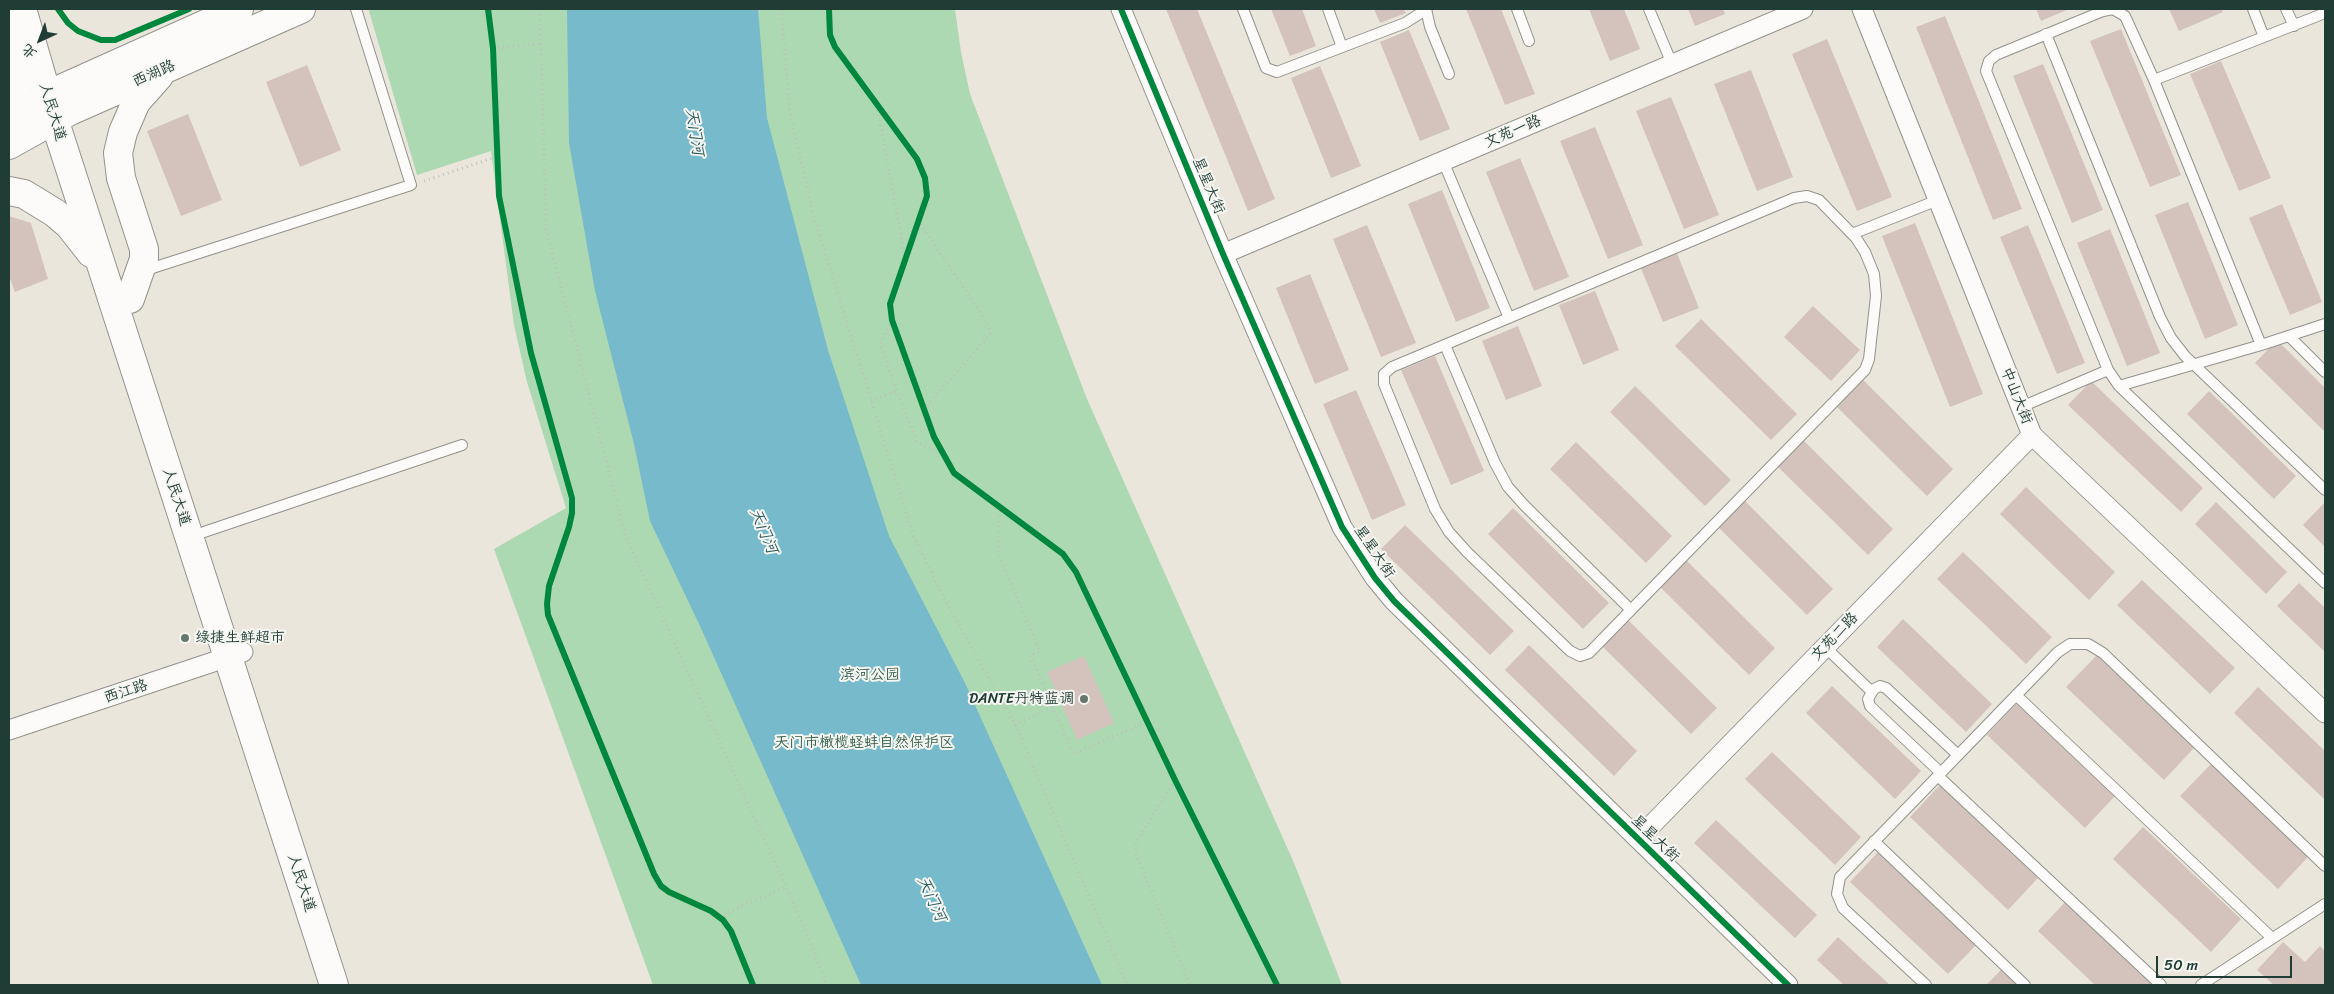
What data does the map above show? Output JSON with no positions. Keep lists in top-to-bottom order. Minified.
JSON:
{"streets":{"main road":["西湖路","人民大道"],"street":["文苑一路","星星大街","中山大街","文苑二路","西江路"]},"crossings":[["西湖路","人民大道"],["人民大道","西江路"],["文苑一路","星星大街"],["星星大街","文苑二路"],["中山大街","文苑二路"]],"water":["天门河"],"parks":["滨河公园","天门市橄榄蛏蚌自然保护区"],"places":["绿捷生鲜超市","DANTE丹特蓝调"],"scale_bar":"50 m","north":"bottom left"}
